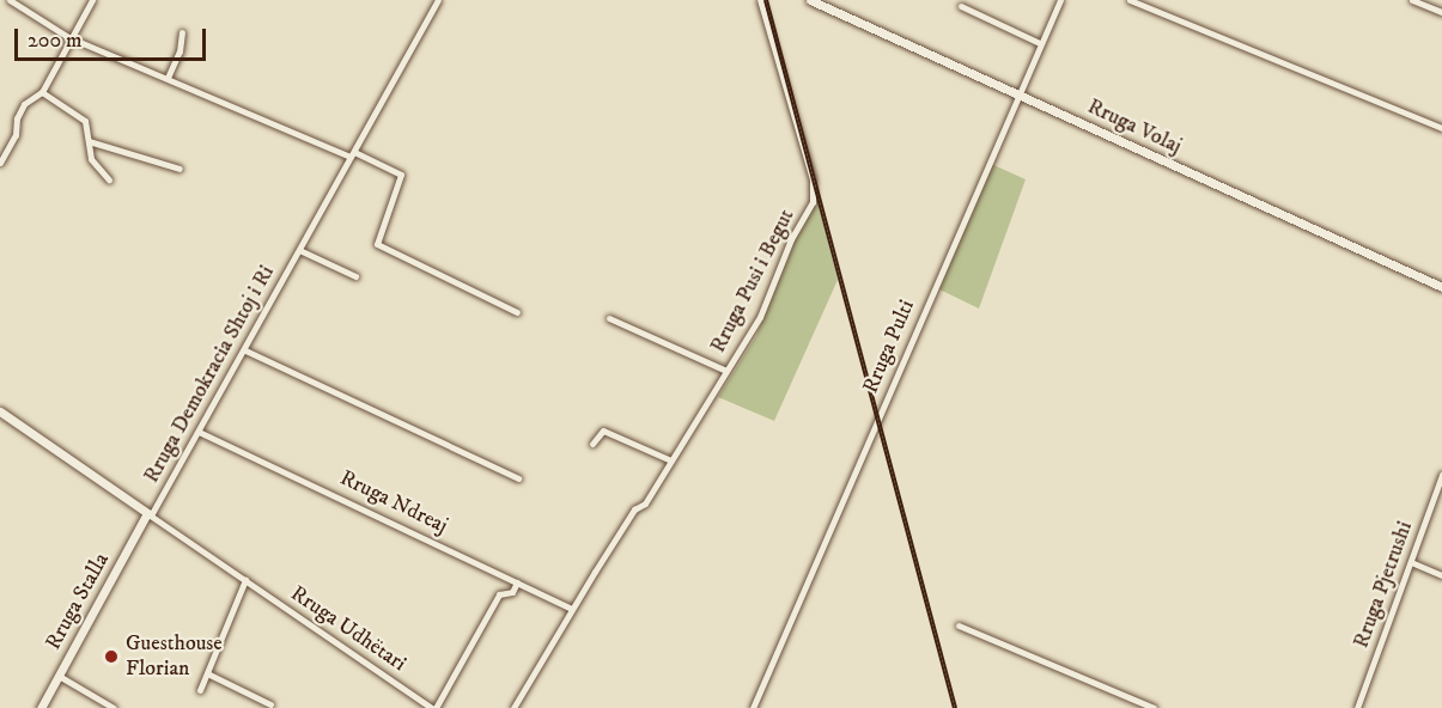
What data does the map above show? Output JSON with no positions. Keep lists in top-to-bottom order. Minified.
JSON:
{"streets":{"street":["Rruga Volaj","Rruga Pusi i Begut","Rruga Pulti","Rruga Demokracia Shtoj i Ri","Rruga Ndreaj","Rruga Pjetrushi","Rruga Stalla","Rruga Udhëtari"]},"crossings":[["Rruga Volaj","Rruga Pulti"],["Rruga Pusi i Begut","Rruga Ndreaj"],["Rruga Demokracia Shtoj i Ri","Rruga Ndreaj"],["Rruga Demokracia Shtoj i Ri","Rruga Stalla"],["Rruga Demokracia Shtoj i Ri","Rruga Udhëtari"],["Rruga Ndreaj","Rruga Udhëtari"],["Rruga Stalla","Rruga Udhëtari"]],"places":["Guesthouse Florian"],"scale_bar":"200 m"}
